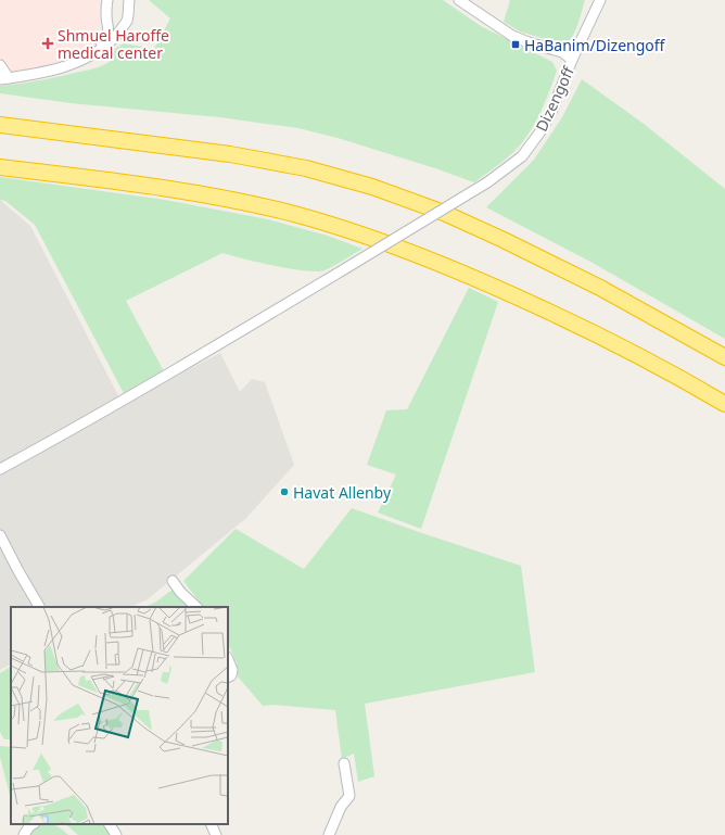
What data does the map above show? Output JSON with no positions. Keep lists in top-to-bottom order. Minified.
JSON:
{"streets":{"street":["Dizengoff"]},"places":{"health":["Shmuel Haroffe medical center"],"transit":["HaBanim/Dizengoff"],"other":["Havat Allenby"]}}
